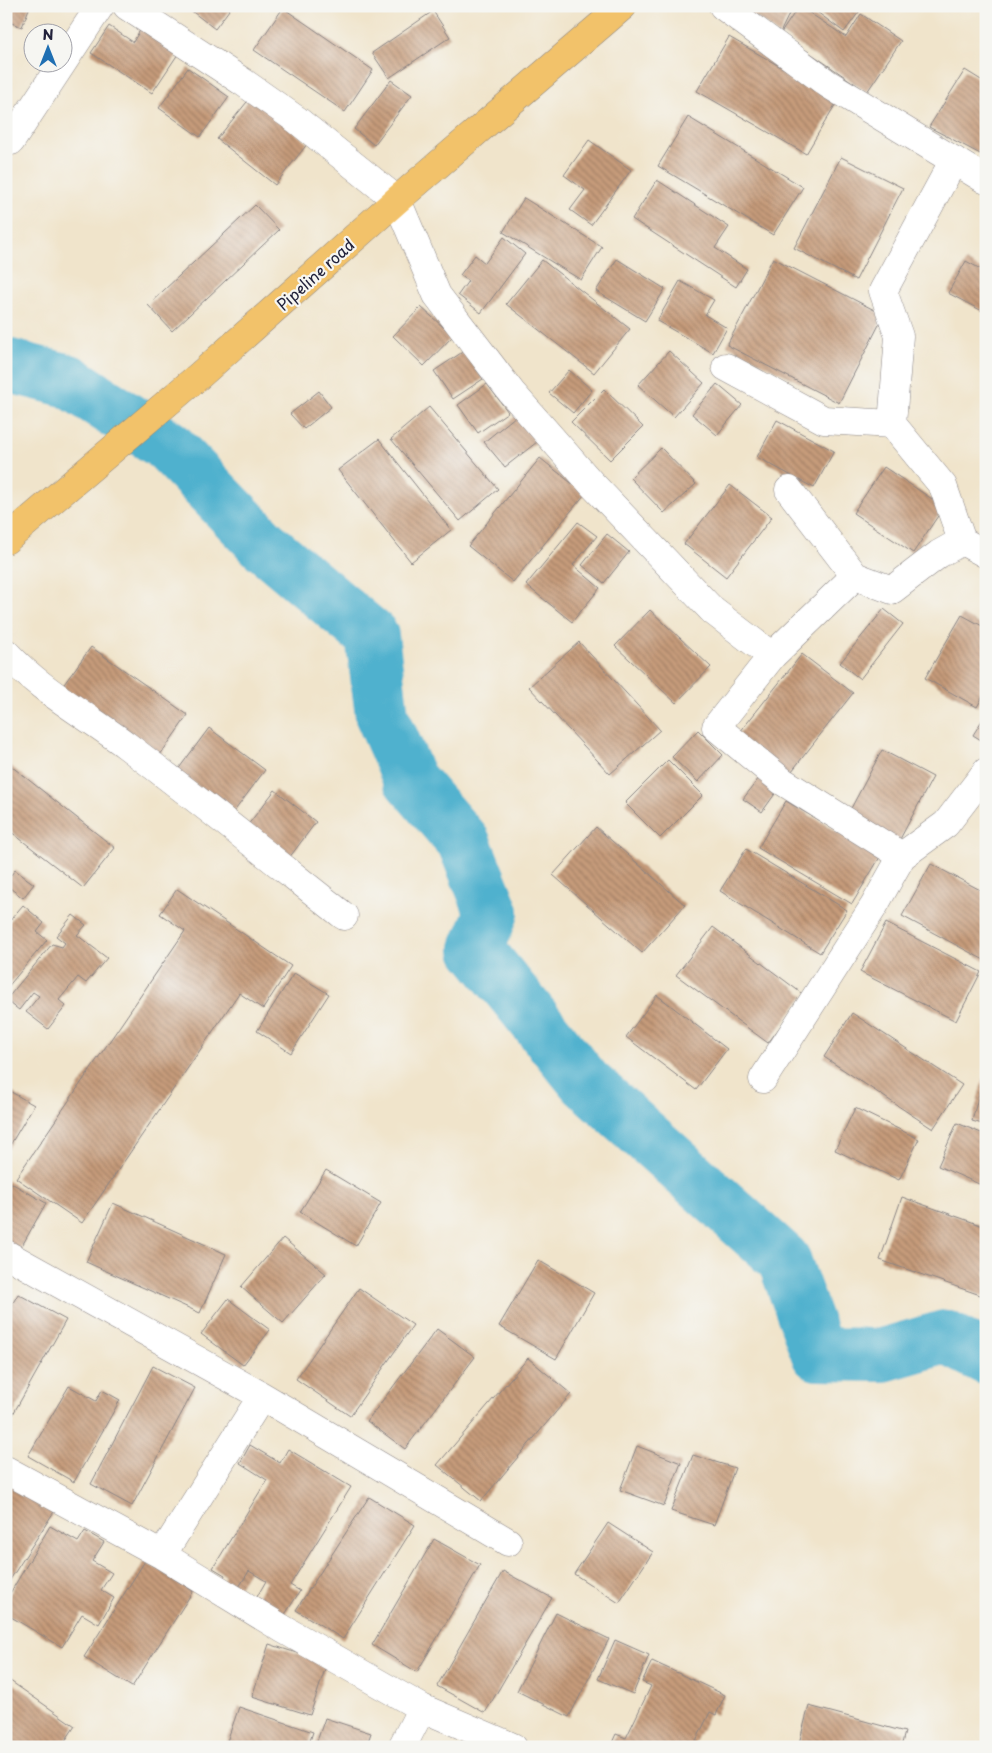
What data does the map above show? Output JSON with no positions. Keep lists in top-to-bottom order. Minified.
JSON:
{"streets":{"main road":["Pipeline road"]},"north":"top"}
